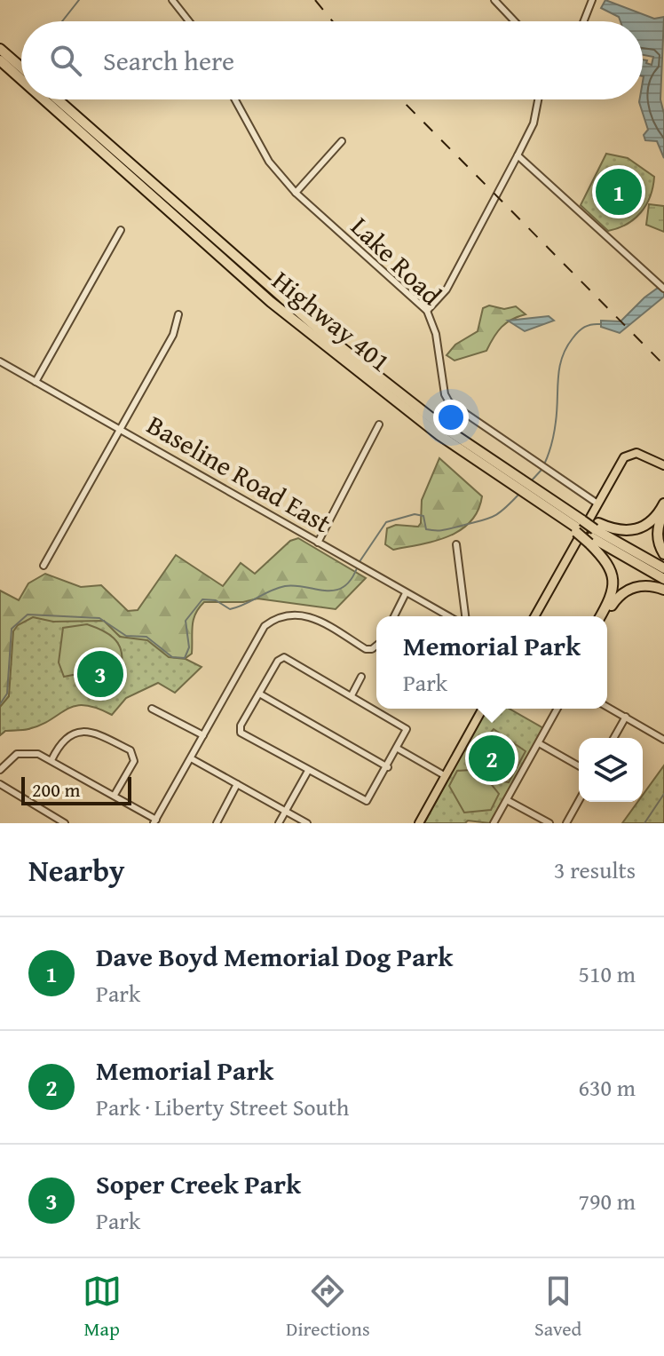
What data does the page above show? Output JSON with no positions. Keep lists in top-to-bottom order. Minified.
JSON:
{"streets":{"highway":["Highway 401"],"street":["Lake Road","Baseline Road East"]},"scale_bar":"200 m","page":{"search":"Search here","pins":["1","3","2"],"popup":["Memorial Park","Park"],"scale":"200 m","heading":["Nearby","3 results"],"list":[{"mark":"1","name":"Dave Boyd Memorial Dog Park","note":"Park","value":"510 m"},{"mark":"2","name":"Memorial Park","note":"Park · Liberty Street South","value":"630 m"},{"mark":"3","name":"Soper Creek Park","note":"Park","value":"790 m"}],"nav":["Map","Directions","Saved"]}}
